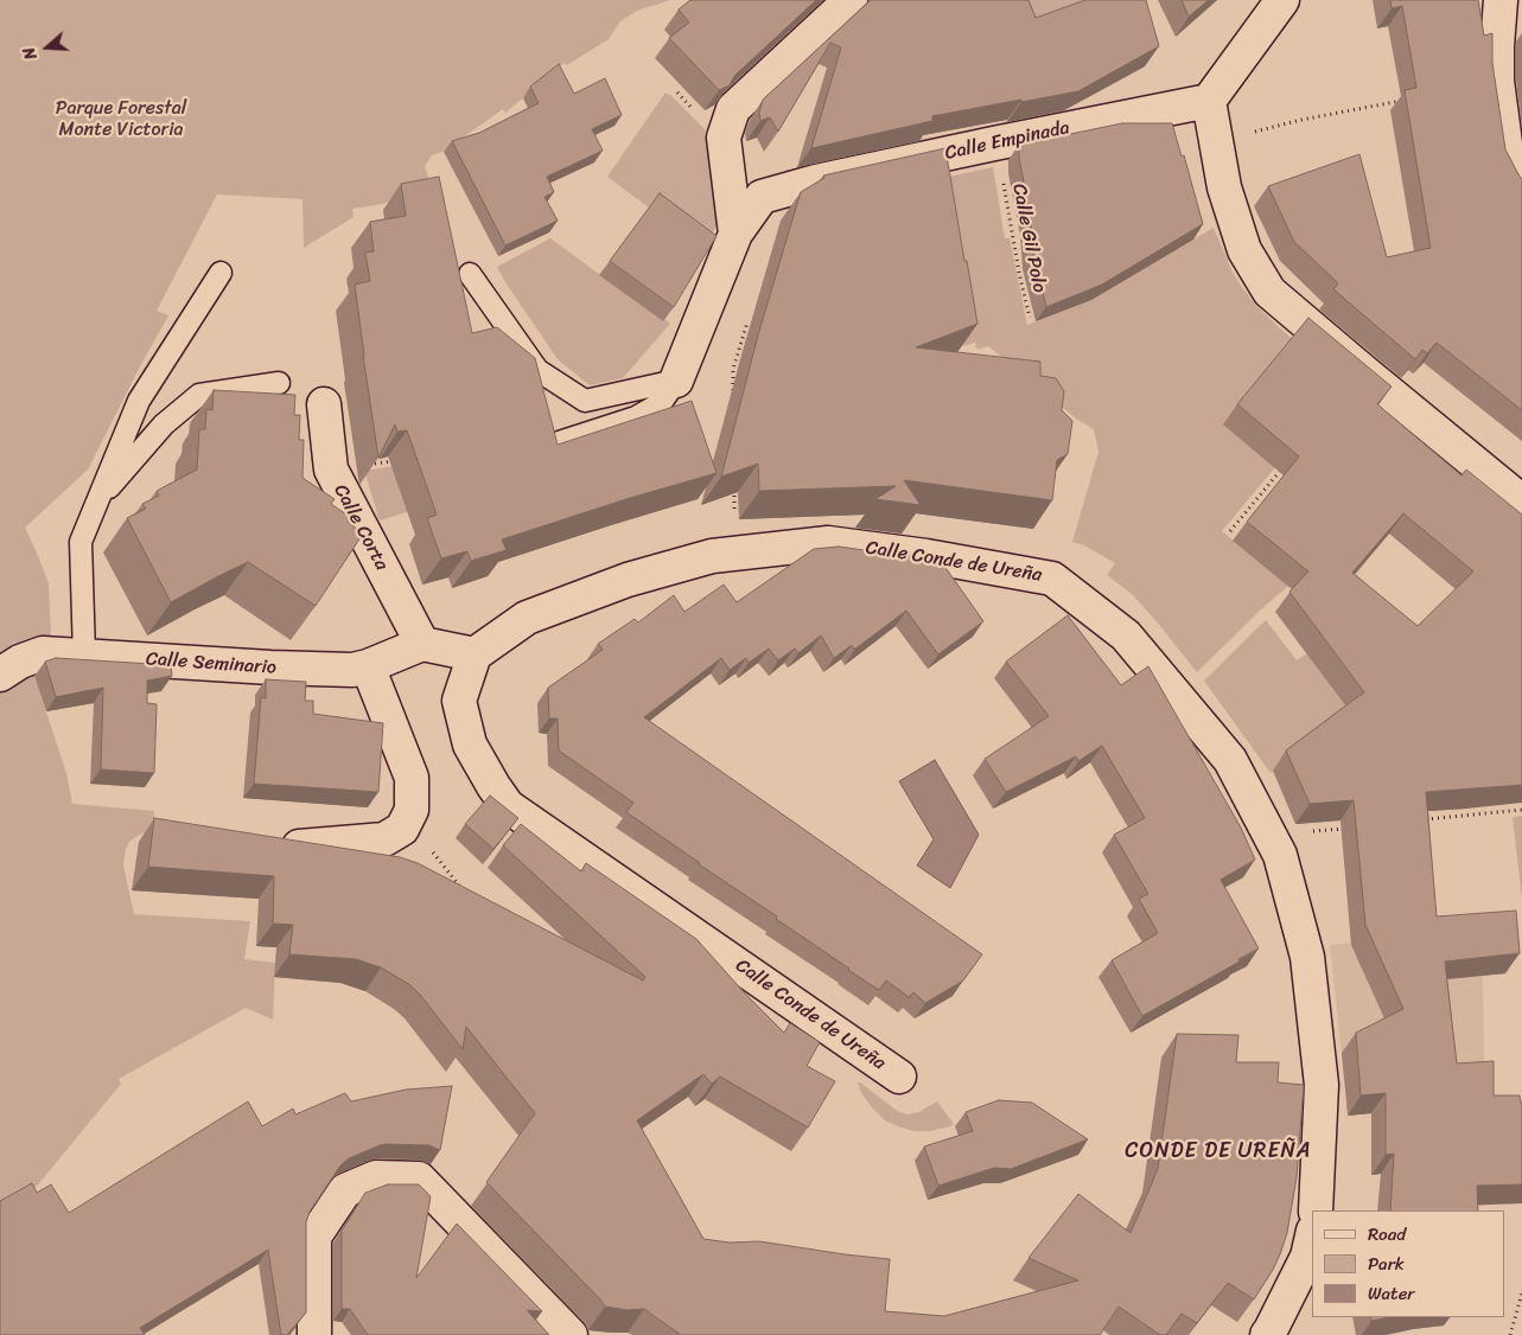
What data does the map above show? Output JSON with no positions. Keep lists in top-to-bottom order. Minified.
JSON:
{"streets":{"street":["Calle Empinada","Calle Corta","Calle Conde de Ureña","Calle Seminario"],"path":["Calle Gil Polo"]},"crossings":[["Calle Corta","Calle Seminario"]],"districts":["CONDE DE UREÑA"],"parks":["Parque Forestal Monte Victoria"],"legend":["Road","Park","Water"],"north":"left"}
